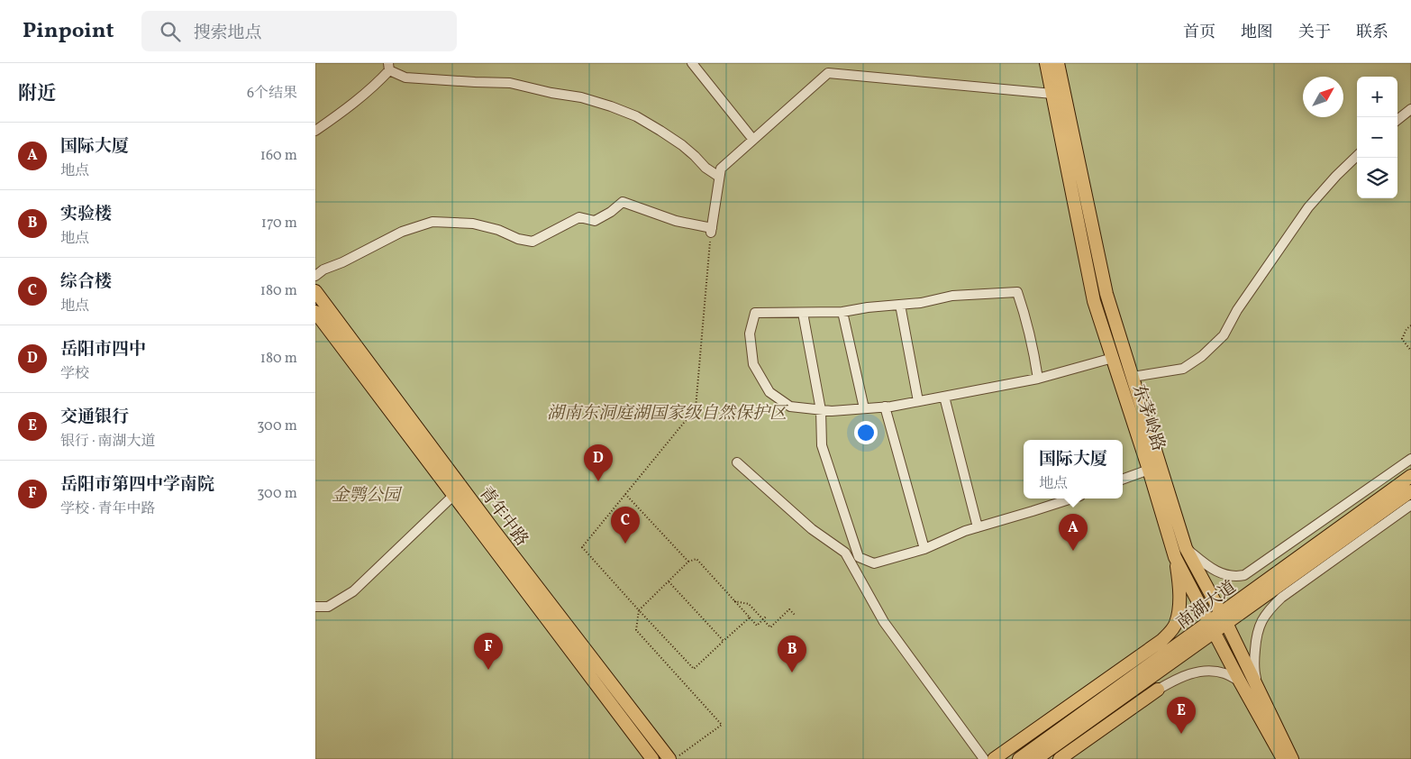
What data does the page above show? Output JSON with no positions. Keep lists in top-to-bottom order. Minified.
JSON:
{"streets":{"main road":["东茅岭路","青年中路","南湖大道"]},"crossings":[["东茅岭路","南湖大道"]],"parks":["湖南东洞庭湖国家级自然保护区","金鹗公园"],"north":"top right","page":{"header":"Pinpoint","search":"搜索地点","nav":["首页","地图","关于","联系"],"heading":["附近","6个结果"],"map_buttons":["+","−"],"list":[{"mark":"A","name":"国际大厦","note":"地点","value":"160 m"},{"mark":"B","name":"实验楼","note":"地点","value":"170 m"},{"mark":"C","name":"综合楼","note":"地点","value":"180 m"},{"mark":"D","name":"岳阳市四中","note":"学校","value":"180 m"},{"mark":"E","name":"交通银行","note":"银行 · 南湖大道","value":"300 m"},{"mark":"F","name":"岳阳市第四中学南院","note":"学校 · 青年中路","value":"300 m"}],"popup":["国际大厦","地点"],"pins":["D","C","A","F","B","E"]}}
